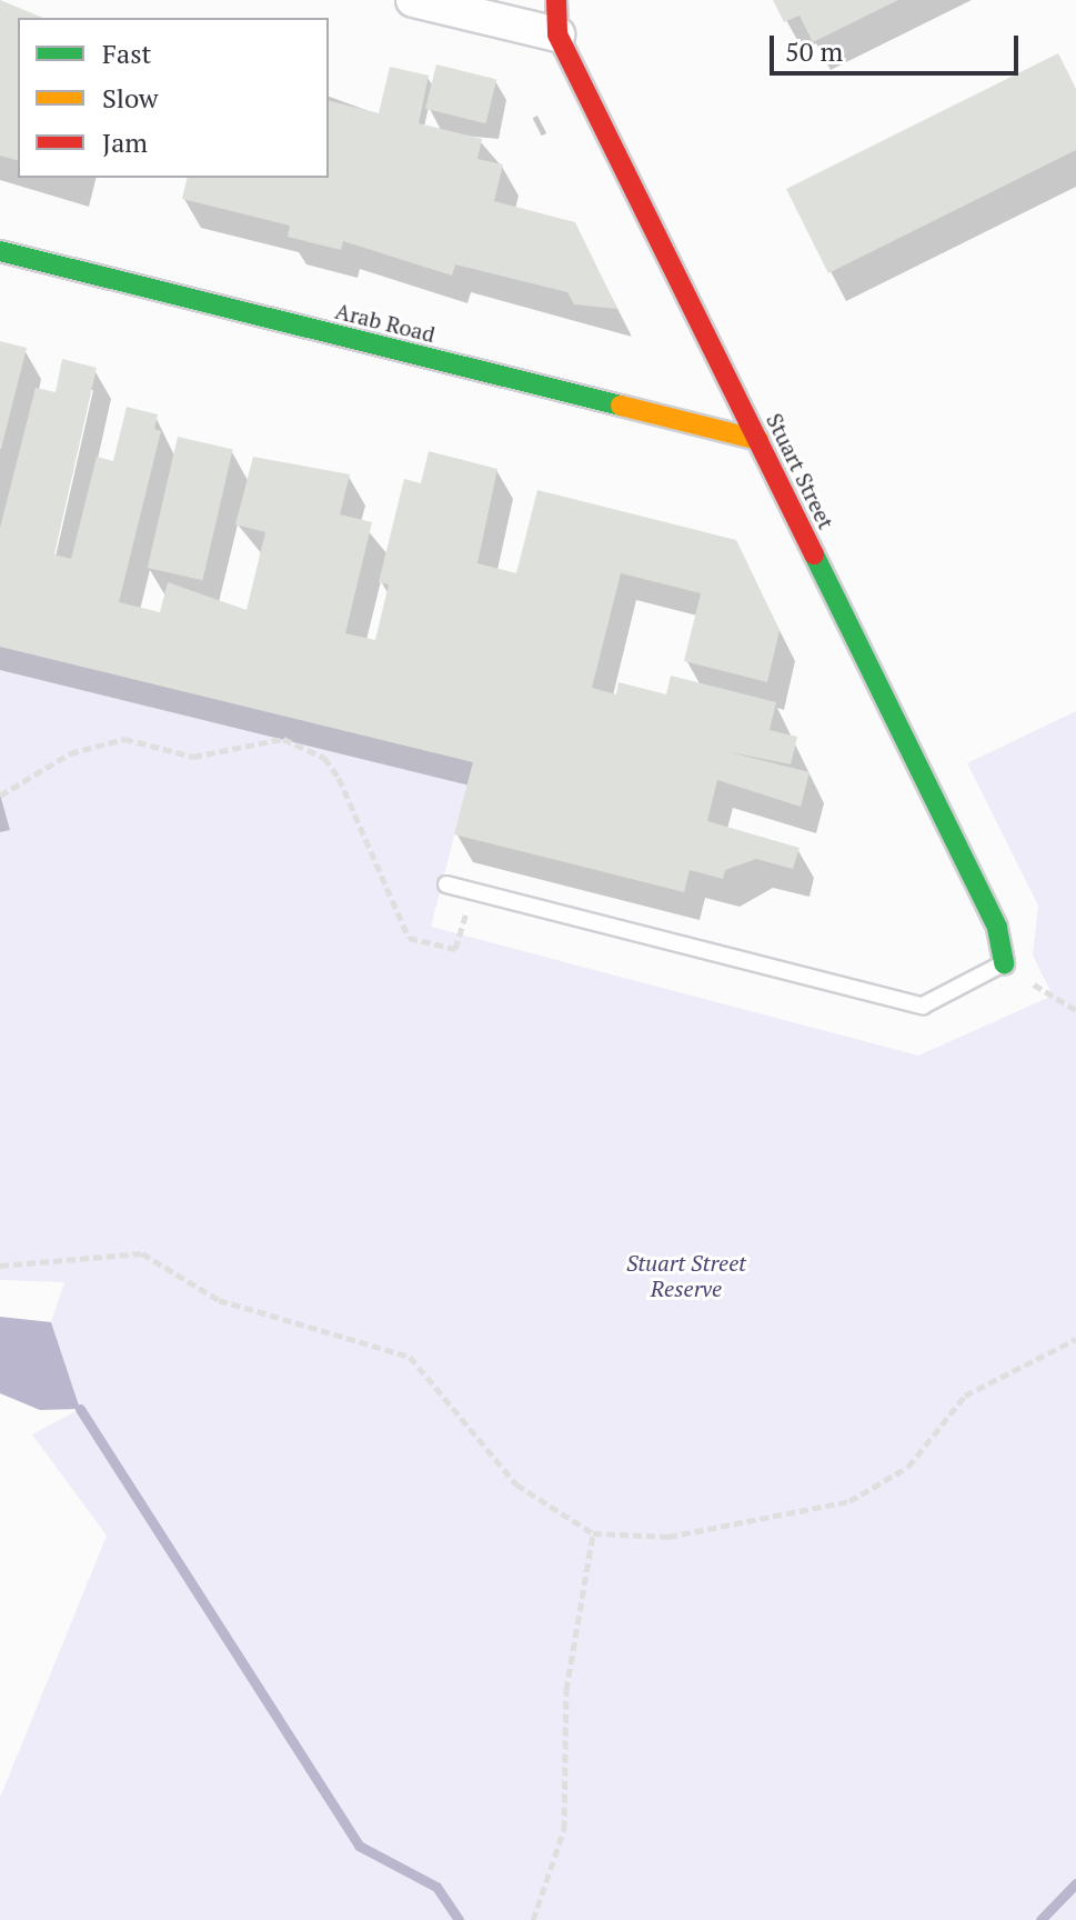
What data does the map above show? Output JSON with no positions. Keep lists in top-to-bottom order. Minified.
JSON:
{"streets":{"street":["Arab Road","Stuart Street"]},"crossings":[["Arab Road","Stuart Street"]],"parks":["Stuart Street Reserve"],"legend":["Fast","Slow","Jam"],"scale_bar":"50 m"}
